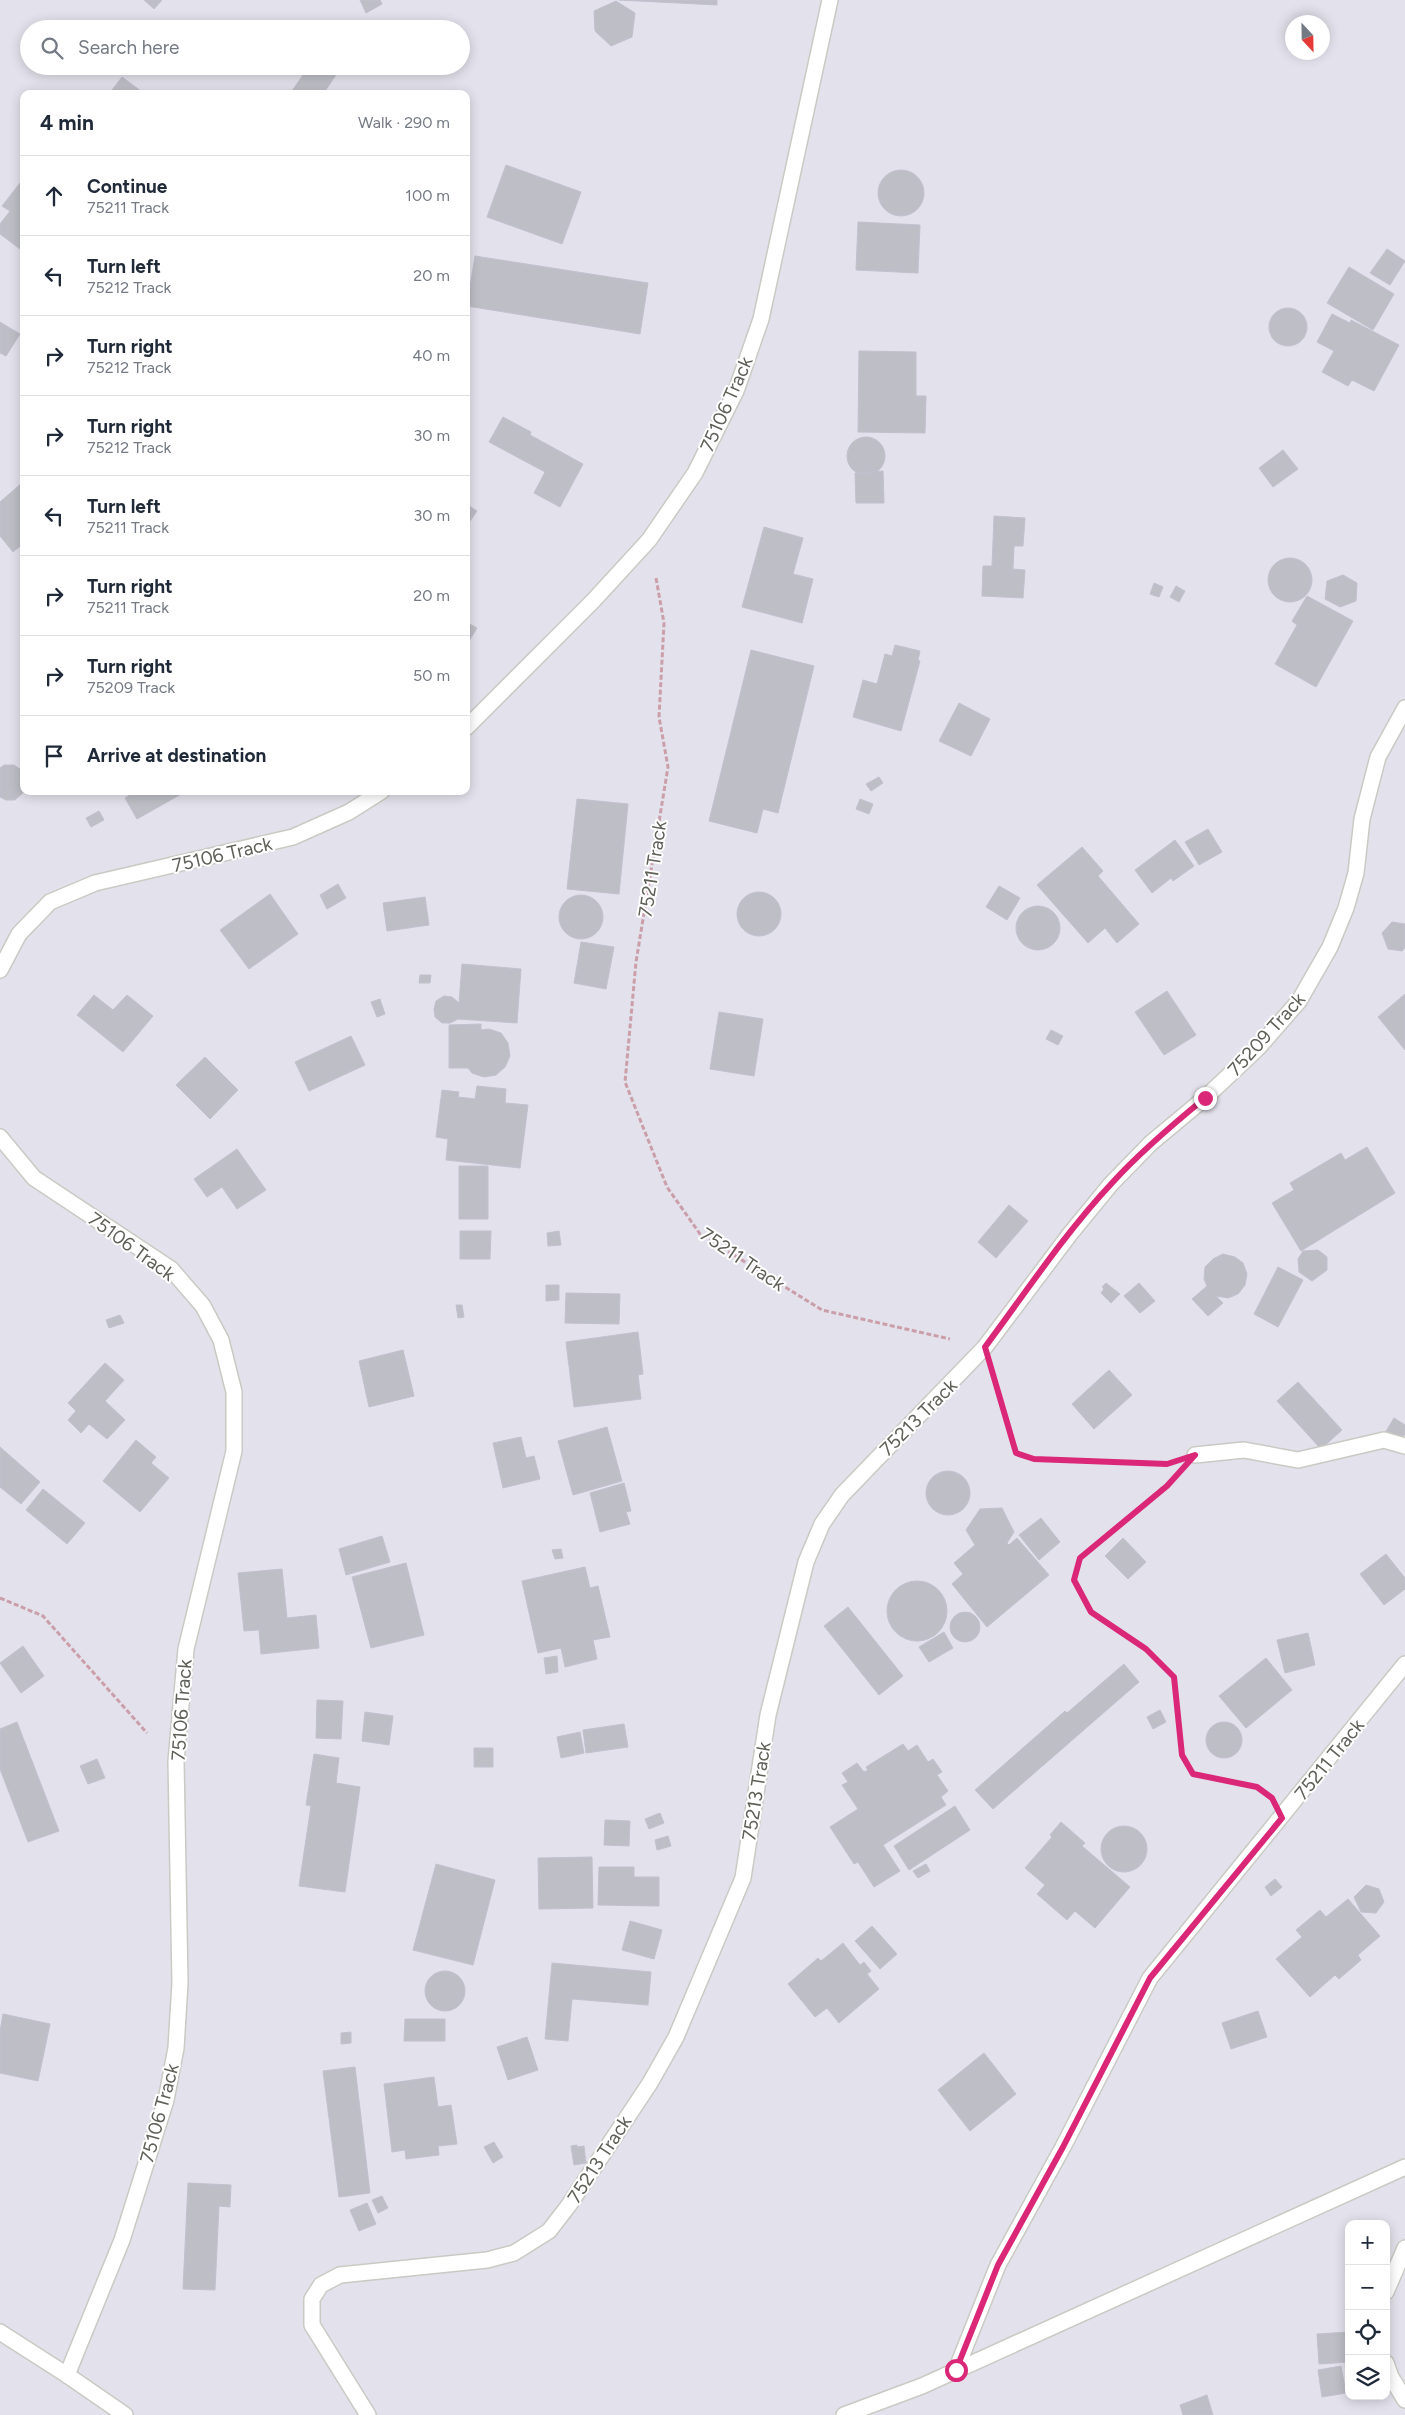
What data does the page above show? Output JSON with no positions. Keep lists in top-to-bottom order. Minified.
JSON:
{"streets":{"street":["75106 Track","75211 Track","75209 Track","75213 Track"]},"crossings":[["75106 Track","75211 Track"],["75211 Track","75209 Track"],["75211 Track","75213 Track"],["75209 Track","75213 Track"]],"north":"bottom","page":{"search":"Search here","heading":["4 min","Walk · 290 m"],"list":[["Continue","75211 Track","100 m"],["Turn left","75212 Track","20 m"],["Turn right","75212 Track","40 m"],["Turn right","75212 Track","30 m"],["Turn left","75211 Track","30 m"],["Turn right","75211 Track","20 m"],["Turn right","75209 Track","50 m"],"Arrive at destination"],"map_buttons":["+","−"]}}
